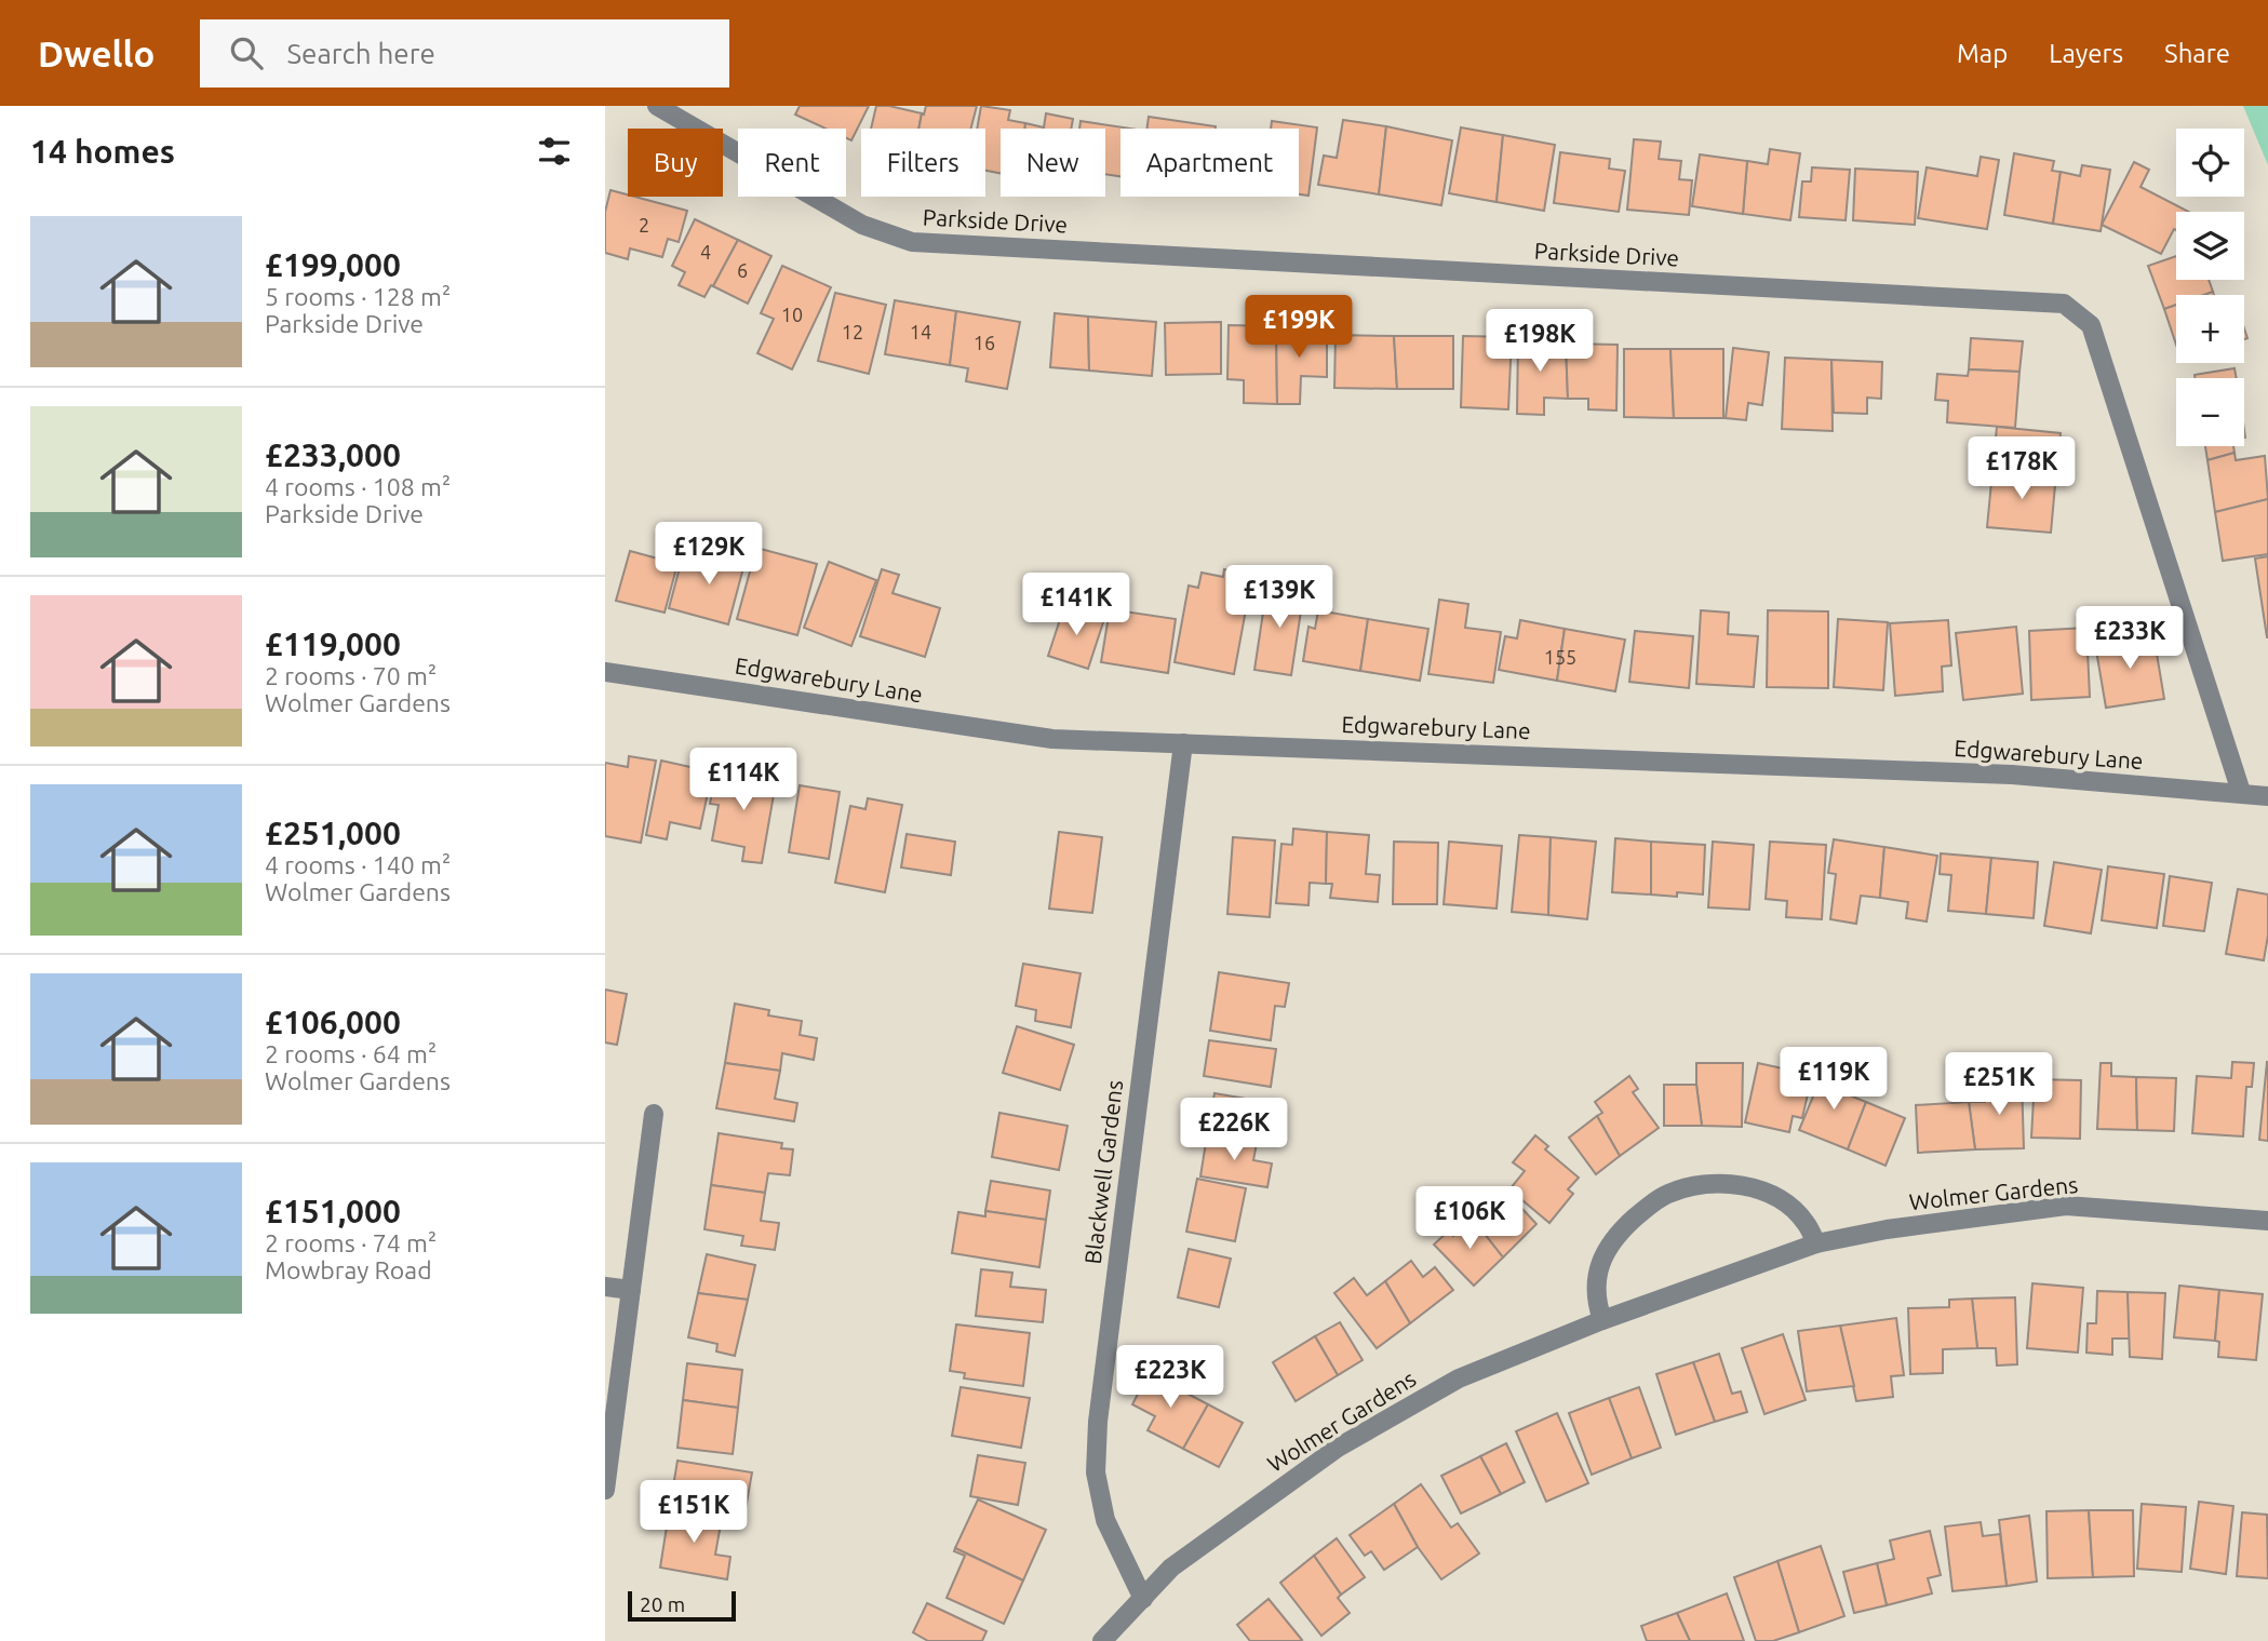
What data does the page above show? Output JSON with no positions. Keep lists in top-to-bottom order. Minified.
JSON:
{"streets":{"street":["Parkside Drive","Edgwarebury Lane","Blackwell Gardens","Wolmer Gardens"]},"crossings":[["Parkside Drive","Edgwarebury Lane"],["Edgwarebury Lane","Blackwell Gardens"],["Blackwell Gardens","Wolmer Gardens"]],"house_numbers":["2","4","6","10","12","14","16","155"],"scale_bar":"20 m","page":{"header":"Dwello","search":"Search here","nav":["Map","Layers","Share"],"heading":"14 homes","map_buttons":["+","−"],"chip":["Buy","Rent","Filters","New","Apartment"],"list":[{"name":"£199,000","note":"5 rooms · 128 m² · Parkside Drive"},{"name":"£233,000","note":"4 rooms · 108 m² · Parkside Drive"},{"name":"£119,000","note":"2 rooms · 70 m² · Wolmer Gardens"},{"name":"£251,000","note":"4 rooms · 140 m² · Wolmer Gardens"},{"name":"£106,000","note":"2 rooms · 64 m² · Wolmer Gardens"},{"name":"£151,000","note":"2 rooms · 74 m² · Mowbray Road"}],"price":["£199K","£198K","£178K","£129K","£139K","£141K","£233K","£114K","£119K","£251K","£226K","£106K","£223K","£151K"],"scale":"20 m"}}
